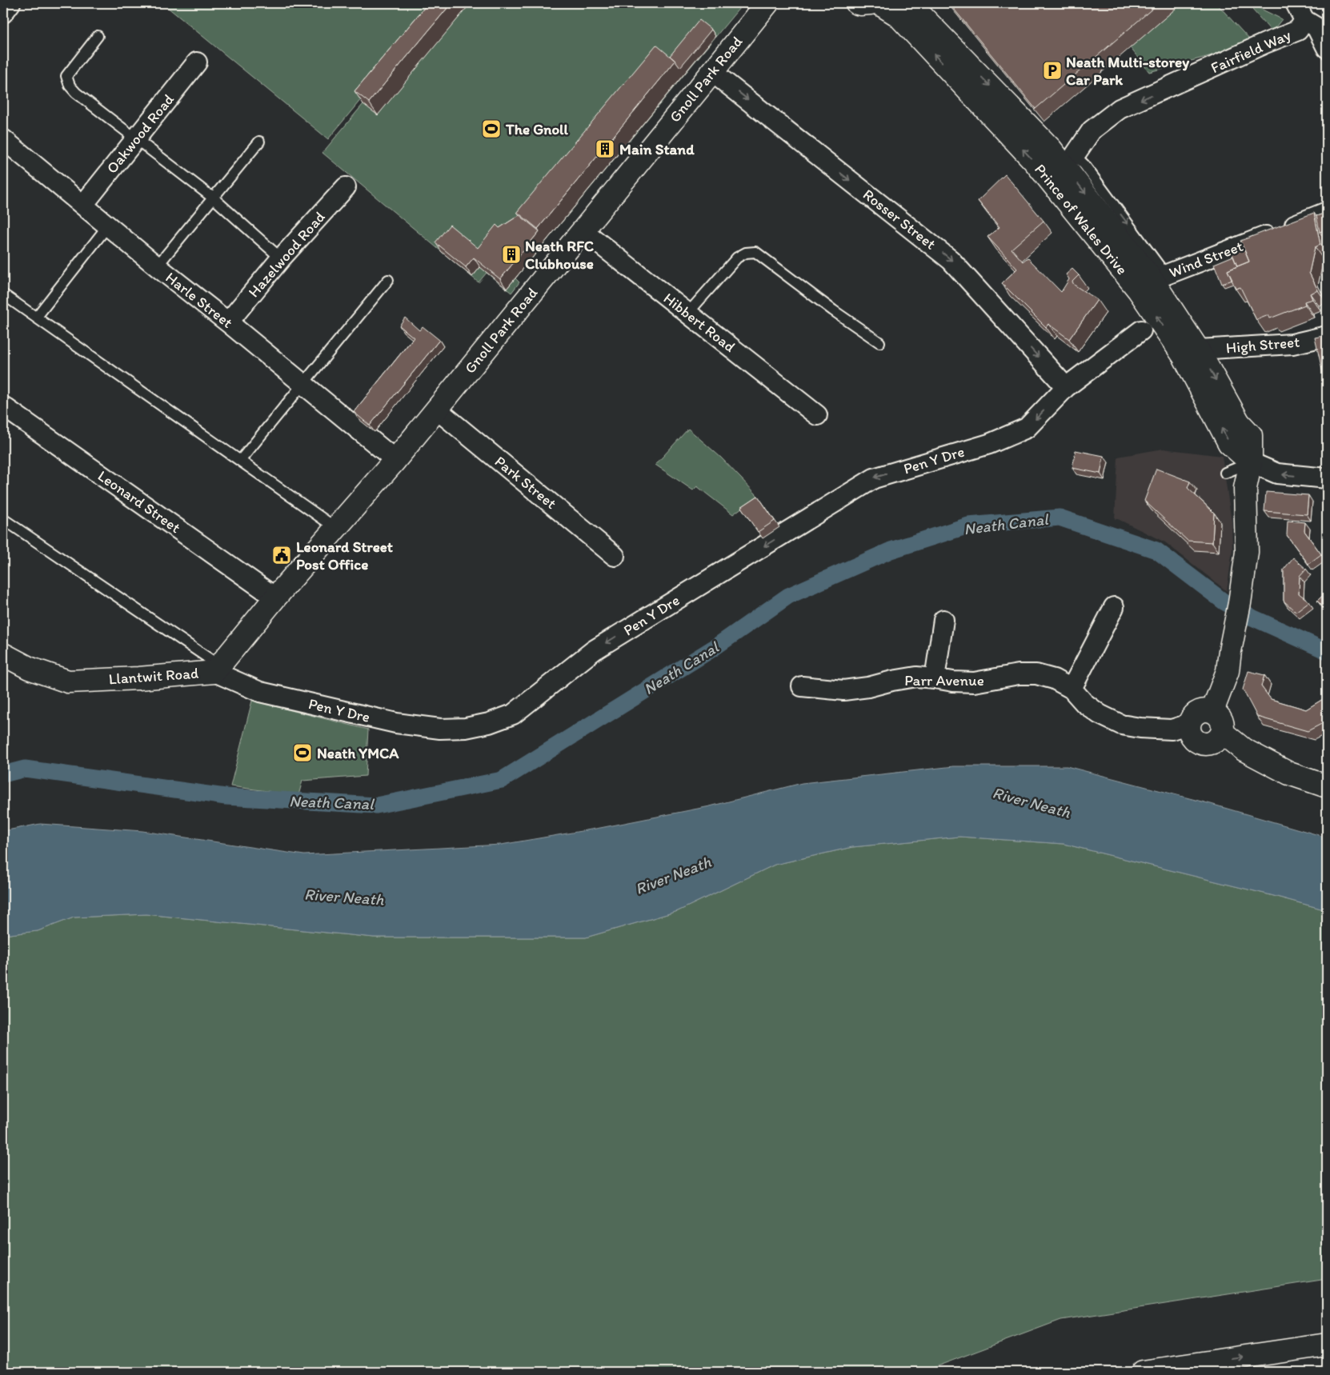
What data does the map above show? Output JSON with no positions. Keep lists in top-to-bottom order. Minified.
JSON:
{"streets":{"main road":["Gnoll Park Road","Prince of Wales Drive","Llantwit Road"],"street":["Fairfield Way","Oakwood Road","Rosser Street","Hazelwood Road","Wind Street","Harle Street","Hibbert Road","High Street","Pen Y Dre","Park Street","Leonard Street","Parr Avenue"]},"crossings":[["Fairfield Way","Prince of Wales Drive"],["Gnoll Park Road","Rosser Street"],["Gnoll Park Road","Harle Street"],["Gnoll Park Road","Hibbert Road"],["Gnoll Park Road","Park Street"],["Gnoll Park Road","Leonard Street"],["Gnoll Park Road","Llantwit Road"],["Oakwood Road","Harle Street"],["Rosser Street","Pen Y Dre"],["Prince of Wales Drive","Wind Street"],["Prince of Wales Drive","High Street"],["Prince of Wales Drive","Parr Avenue"],["Hazelwood Road","Harle Street"],["Pen Y Dre","Llantwit Road"],["Leonard Street","Llantwit Road"]],"one_way":["Fairfield Way","Rosser Street","Pen Y Dre"],"water":["Neath Canal","River Neath"],"places":{"parking":["Neath Multi-storey Car Park"],"sports":["The Gnoll","Neath YMCA"],"building":["Main Stand","Neath RFC Clubhouse"],"public building":["Leonard Street Post Office"]}}
